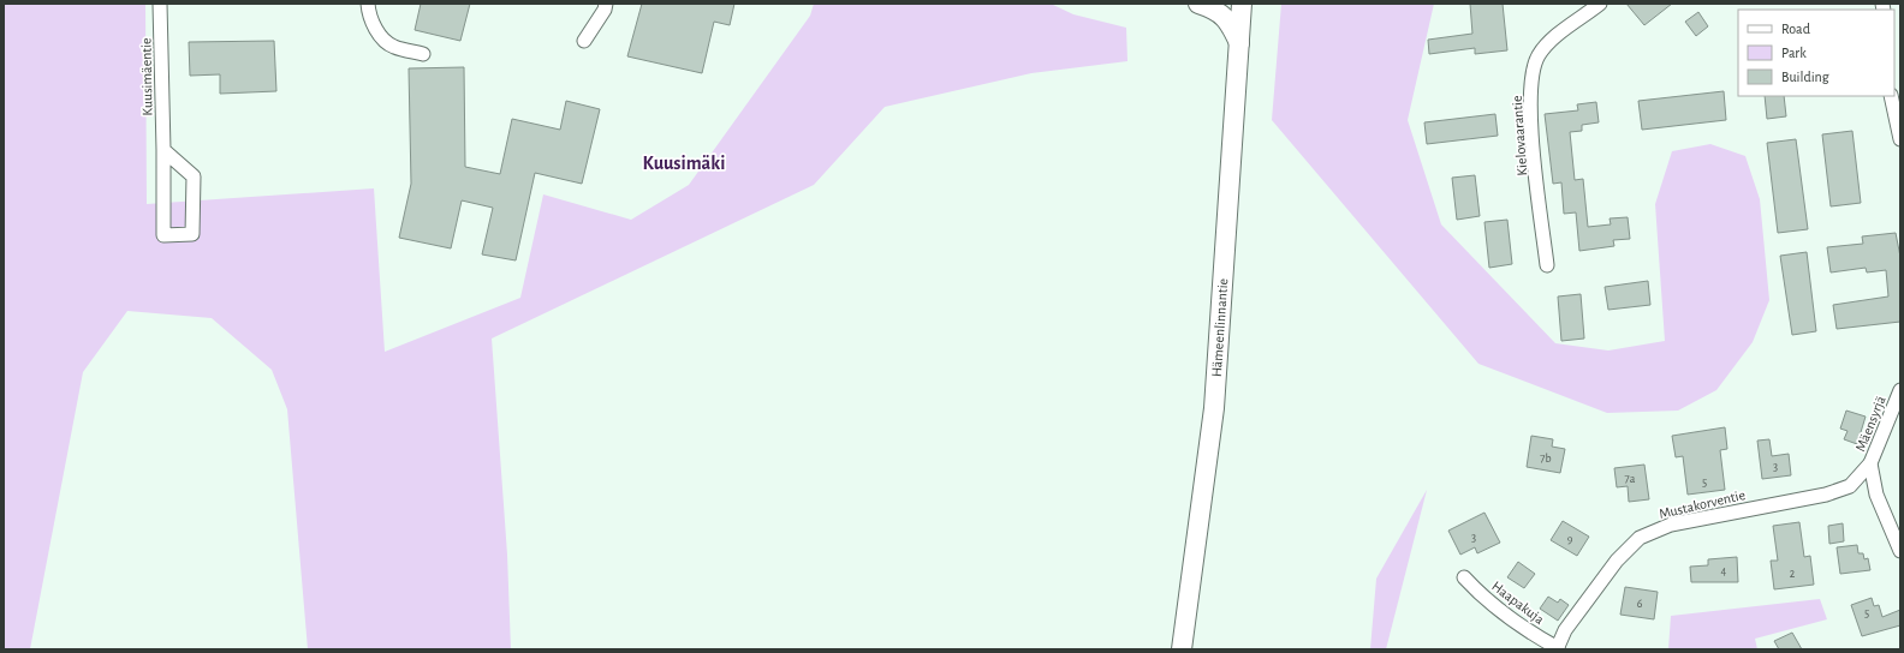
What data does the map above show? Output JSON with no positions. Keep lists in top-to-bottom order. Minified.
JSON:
{"streets":{"main road":["Hämeenlinnantie"],"street":["Kuusimäentie","Kielovaarantie","Mäensyrjä","Mustakorventie","Haapakuja"]},"crossings":[["Mäensyrjä","Mustakorventie"],["Mustakorventie","Haapakuja"]],"districts":["Kuusimäki"],"house_numbers":["7b","3","7a","5","3","9","4","2","6","5"],"legend":["Road","Park","Building"]}
